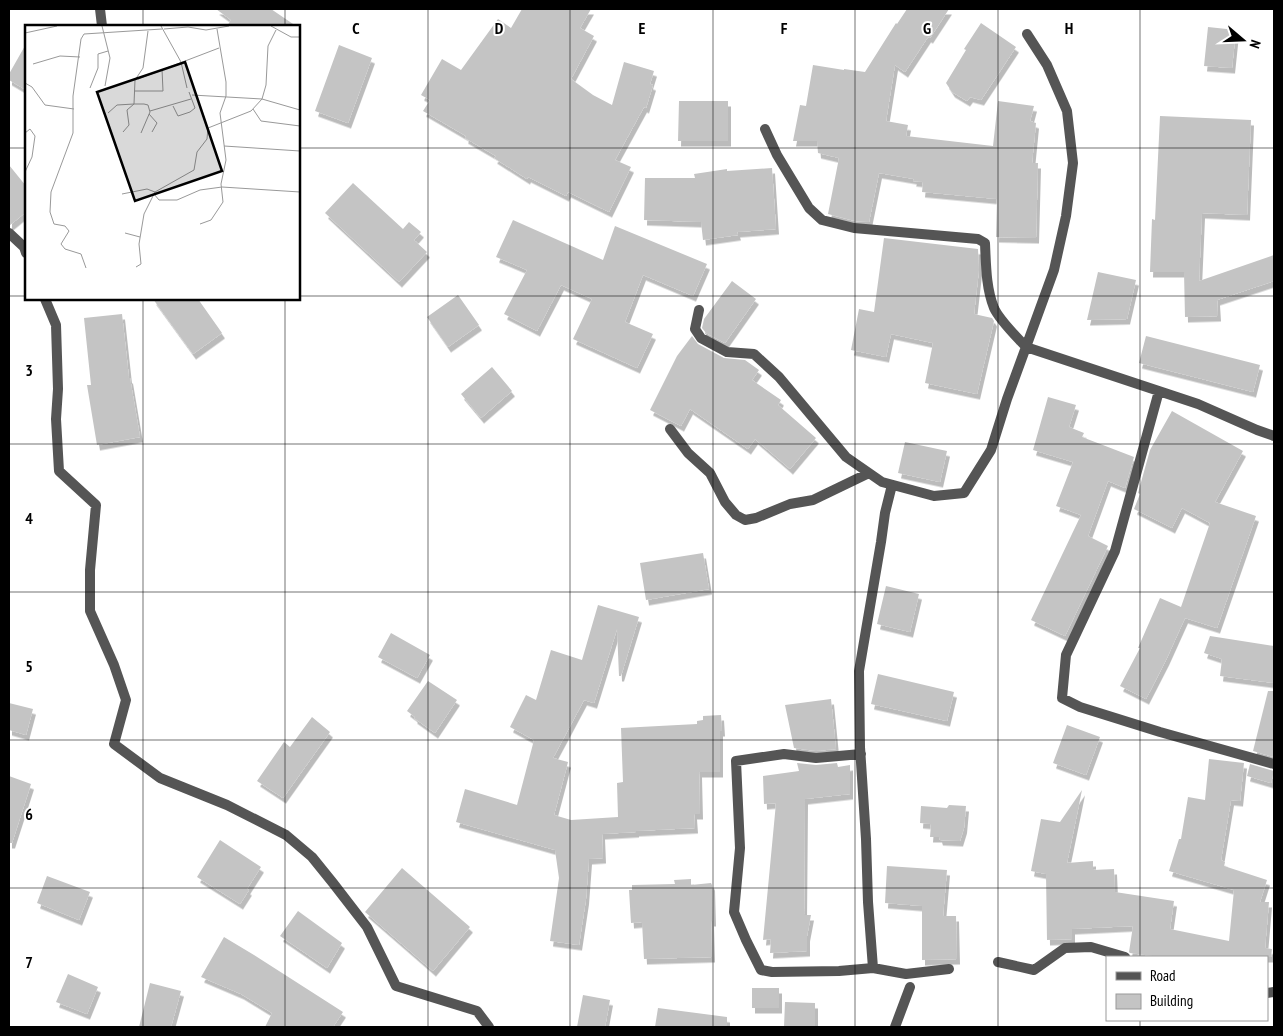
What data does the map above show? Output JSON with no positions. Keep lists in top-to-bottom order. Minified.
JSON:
{"legend":["Road","Building"],"north":"right","grid":{"columns":["C","D","E","F","G","H"],"rows":["3","4","5","6","7"]}}
